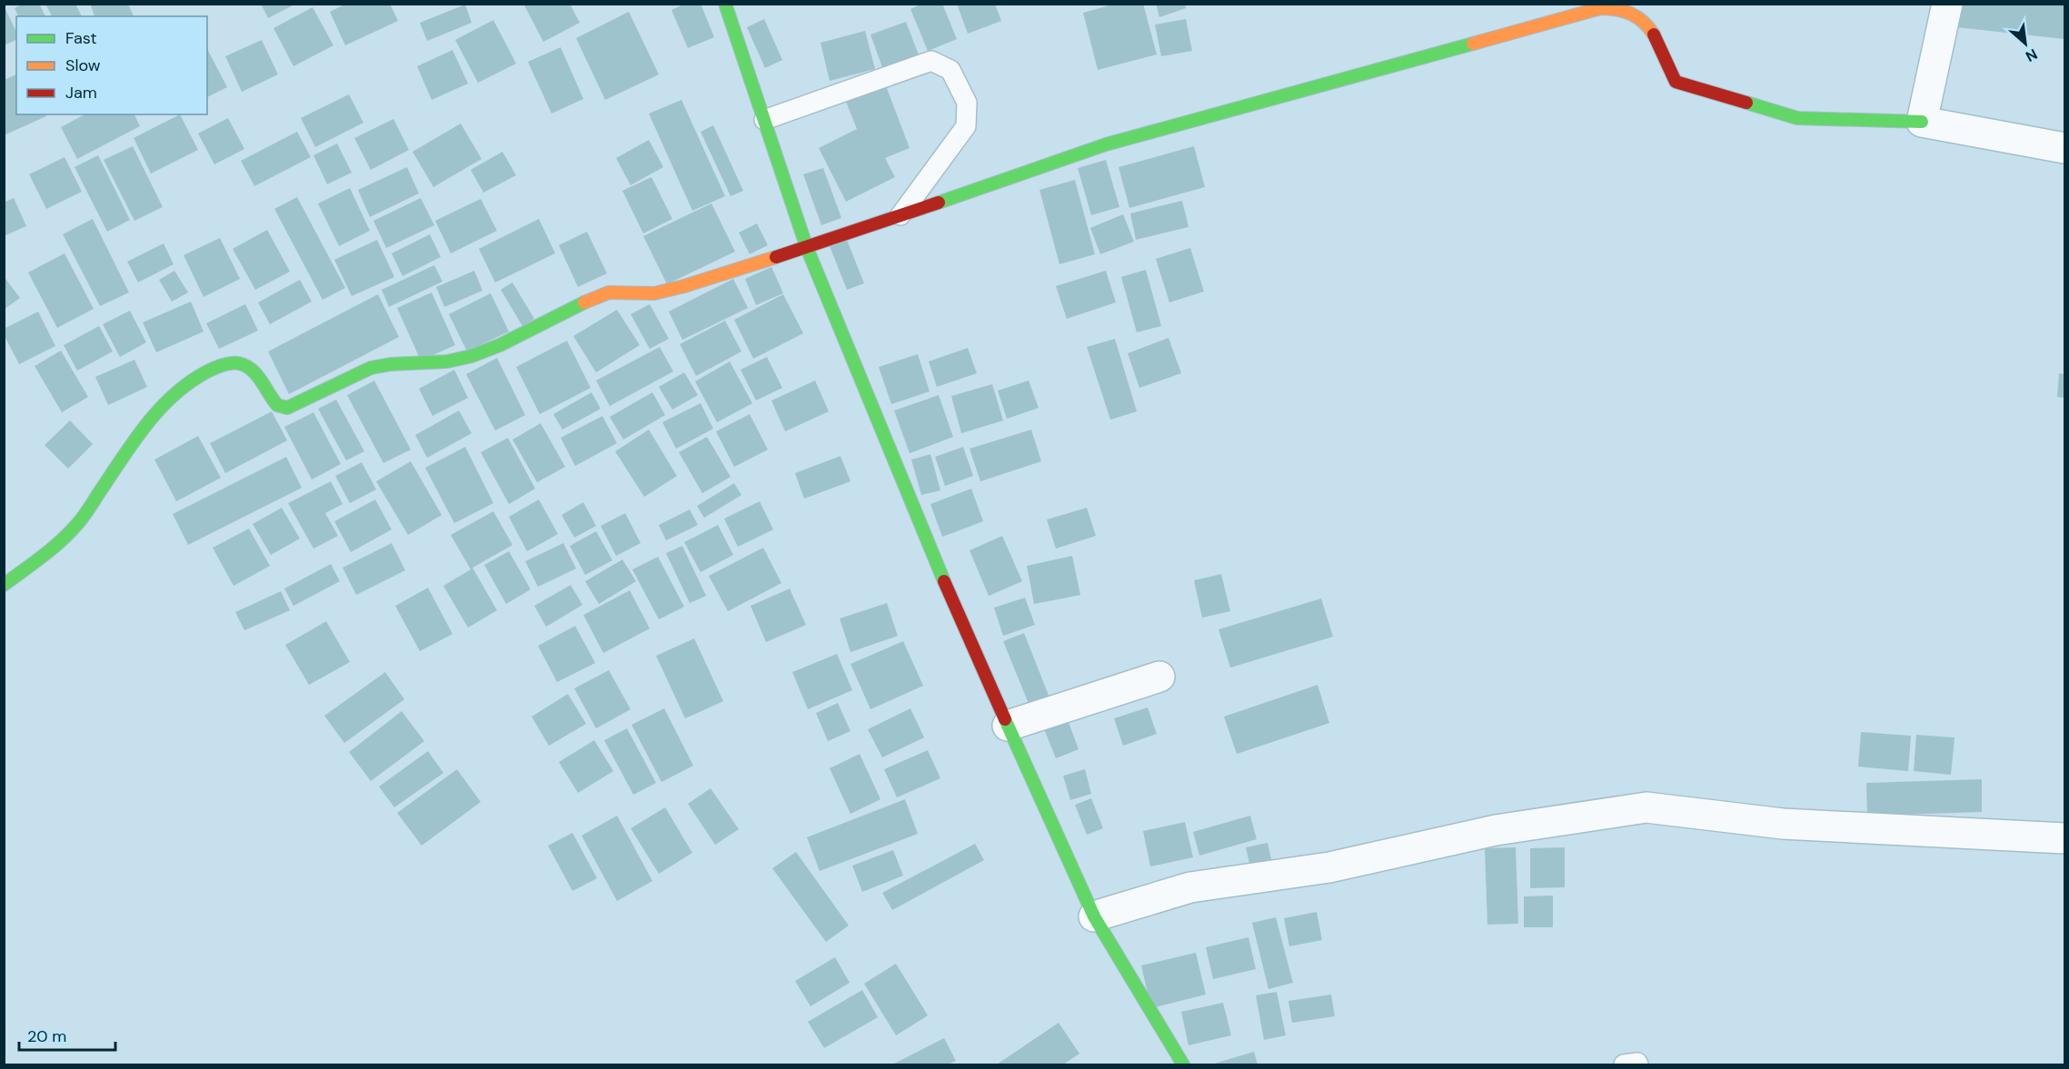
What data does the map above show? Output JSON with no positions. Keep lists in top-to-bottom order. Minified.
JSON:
{"legend":["Fast","Slow","Jam"],"scale_bar":"20 m","north":"bottom right"}
